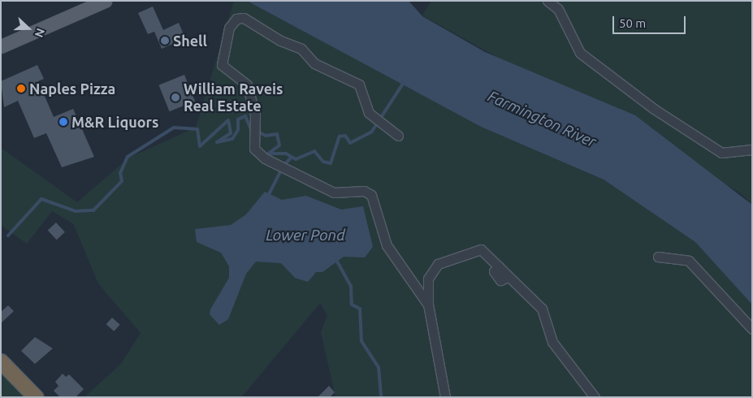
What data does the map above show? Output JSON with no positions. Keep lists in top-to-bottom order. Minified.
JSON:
{"water":["Farmington River","Lower Pond"],"places":["Shell","Naples Pizza","William Raveis Real Estate","M&R Liquors"],"scale_bar":"50 m","north":"right"}
